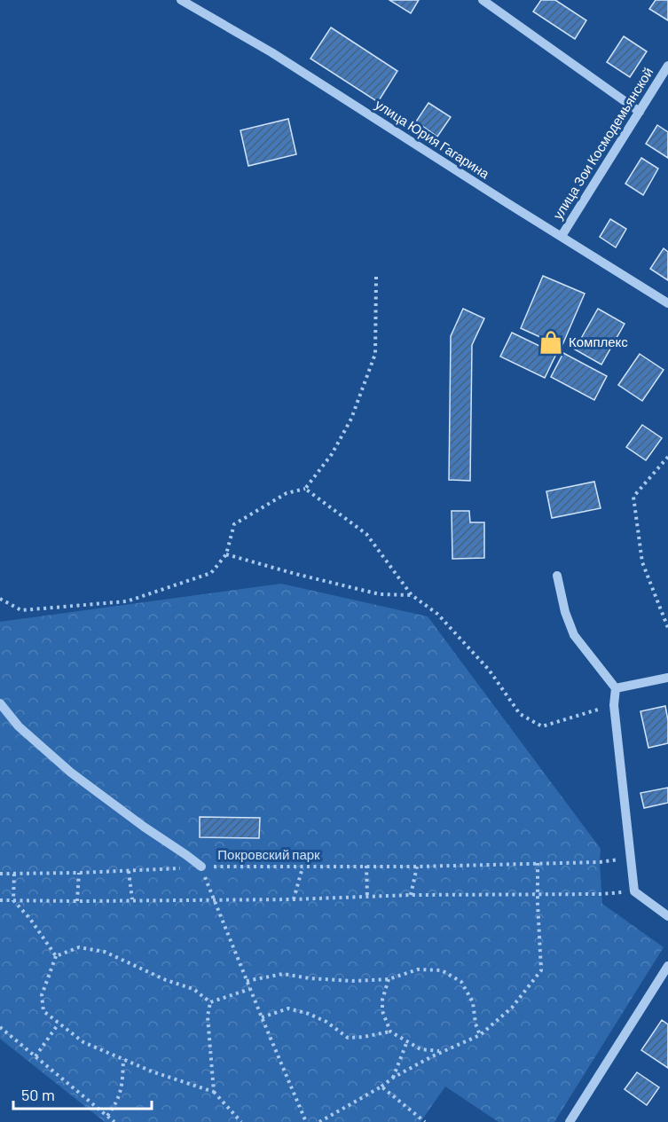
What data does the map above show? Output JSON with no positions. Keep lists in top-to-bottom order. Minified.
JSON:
{"streets":{"street":["улица Юрия Гагарина","улица Зои Космодемьянской"]},"crossings":[["улица Юрия Гагарина","улица Зои Космодемьянской"]],"parks":["Покровский парк"],"places":{"shop":["Комплекс"]},"scale_bar":"50 m"}
